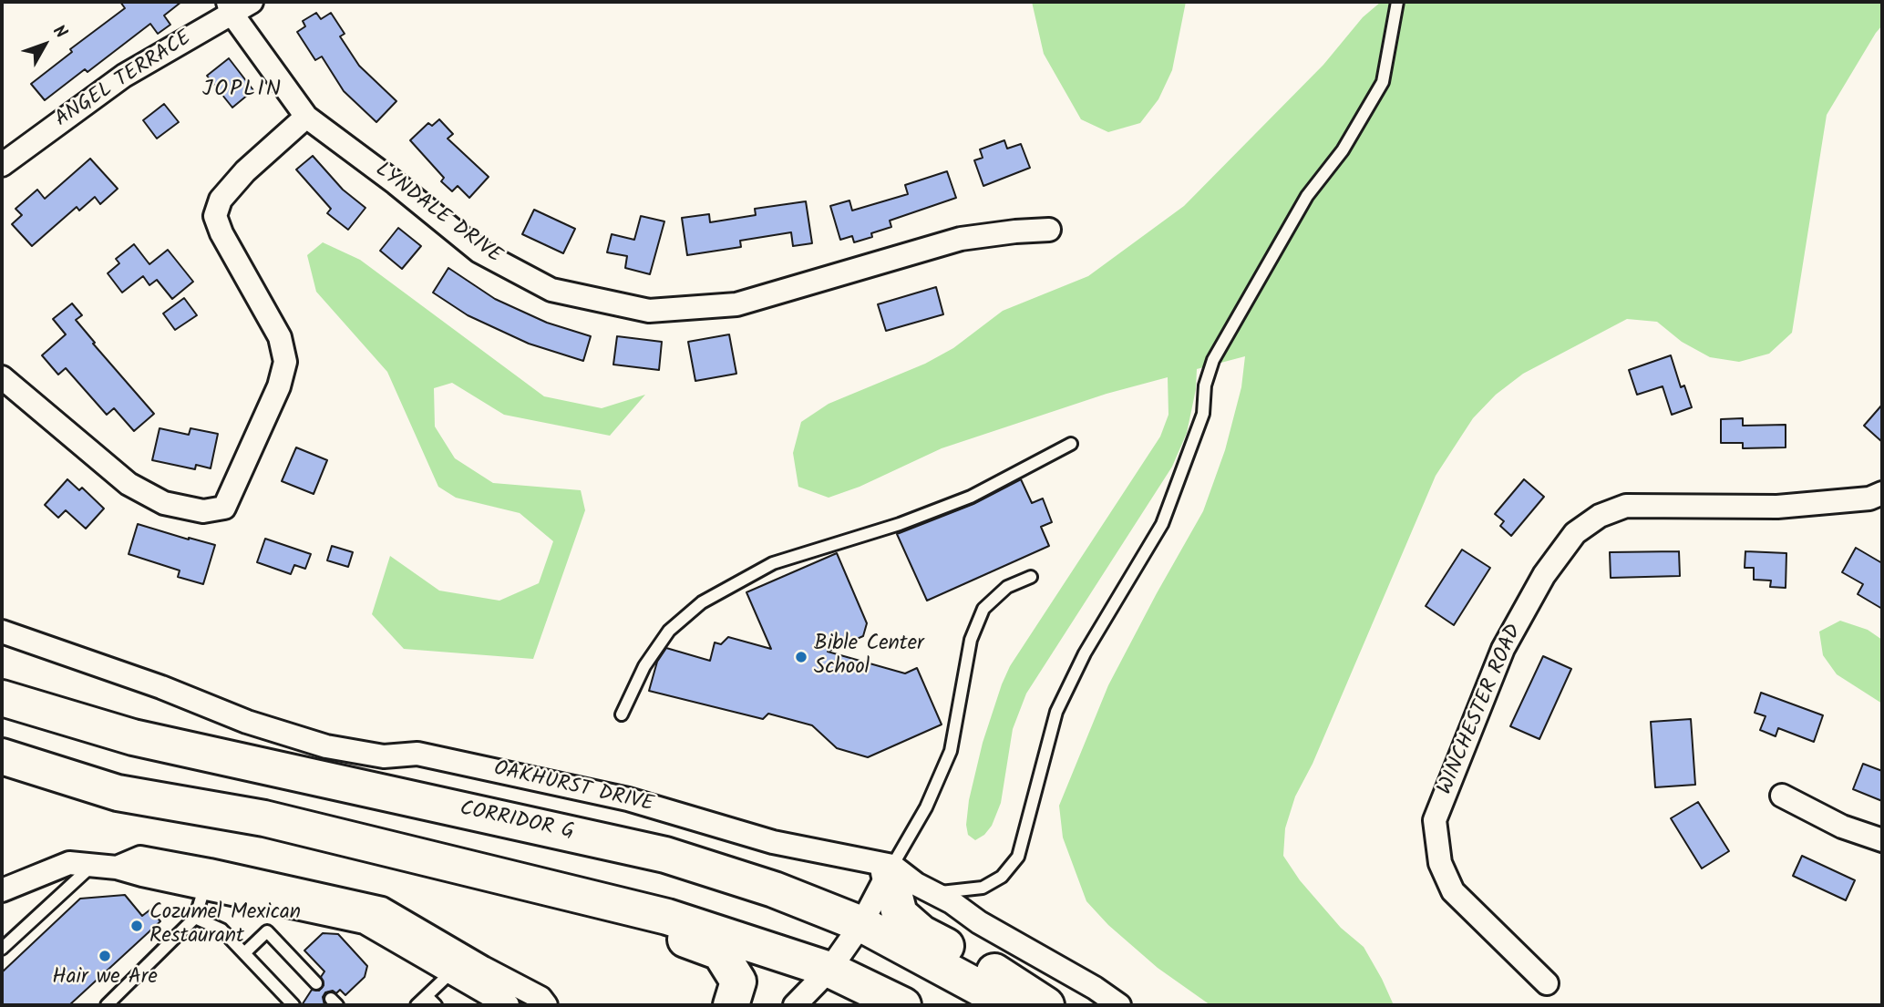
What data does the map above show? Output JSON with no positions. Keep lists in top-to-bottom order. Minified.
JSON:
{"streets":{"highway":["CORRIDOR G"],"street":["ANGEL TERRACE","LYNDALE DRIVE","WINCHESTER ROAD","OAKHURST DRIVE"]},"crossings":[["ANGEL TERRACE","LYNDALE DRIVE"]],"districts":["JOPLIN"],"places":["Bible Center School","Cozumel Mexican Restaurant","Hair we Are"],"north":"top right"}
